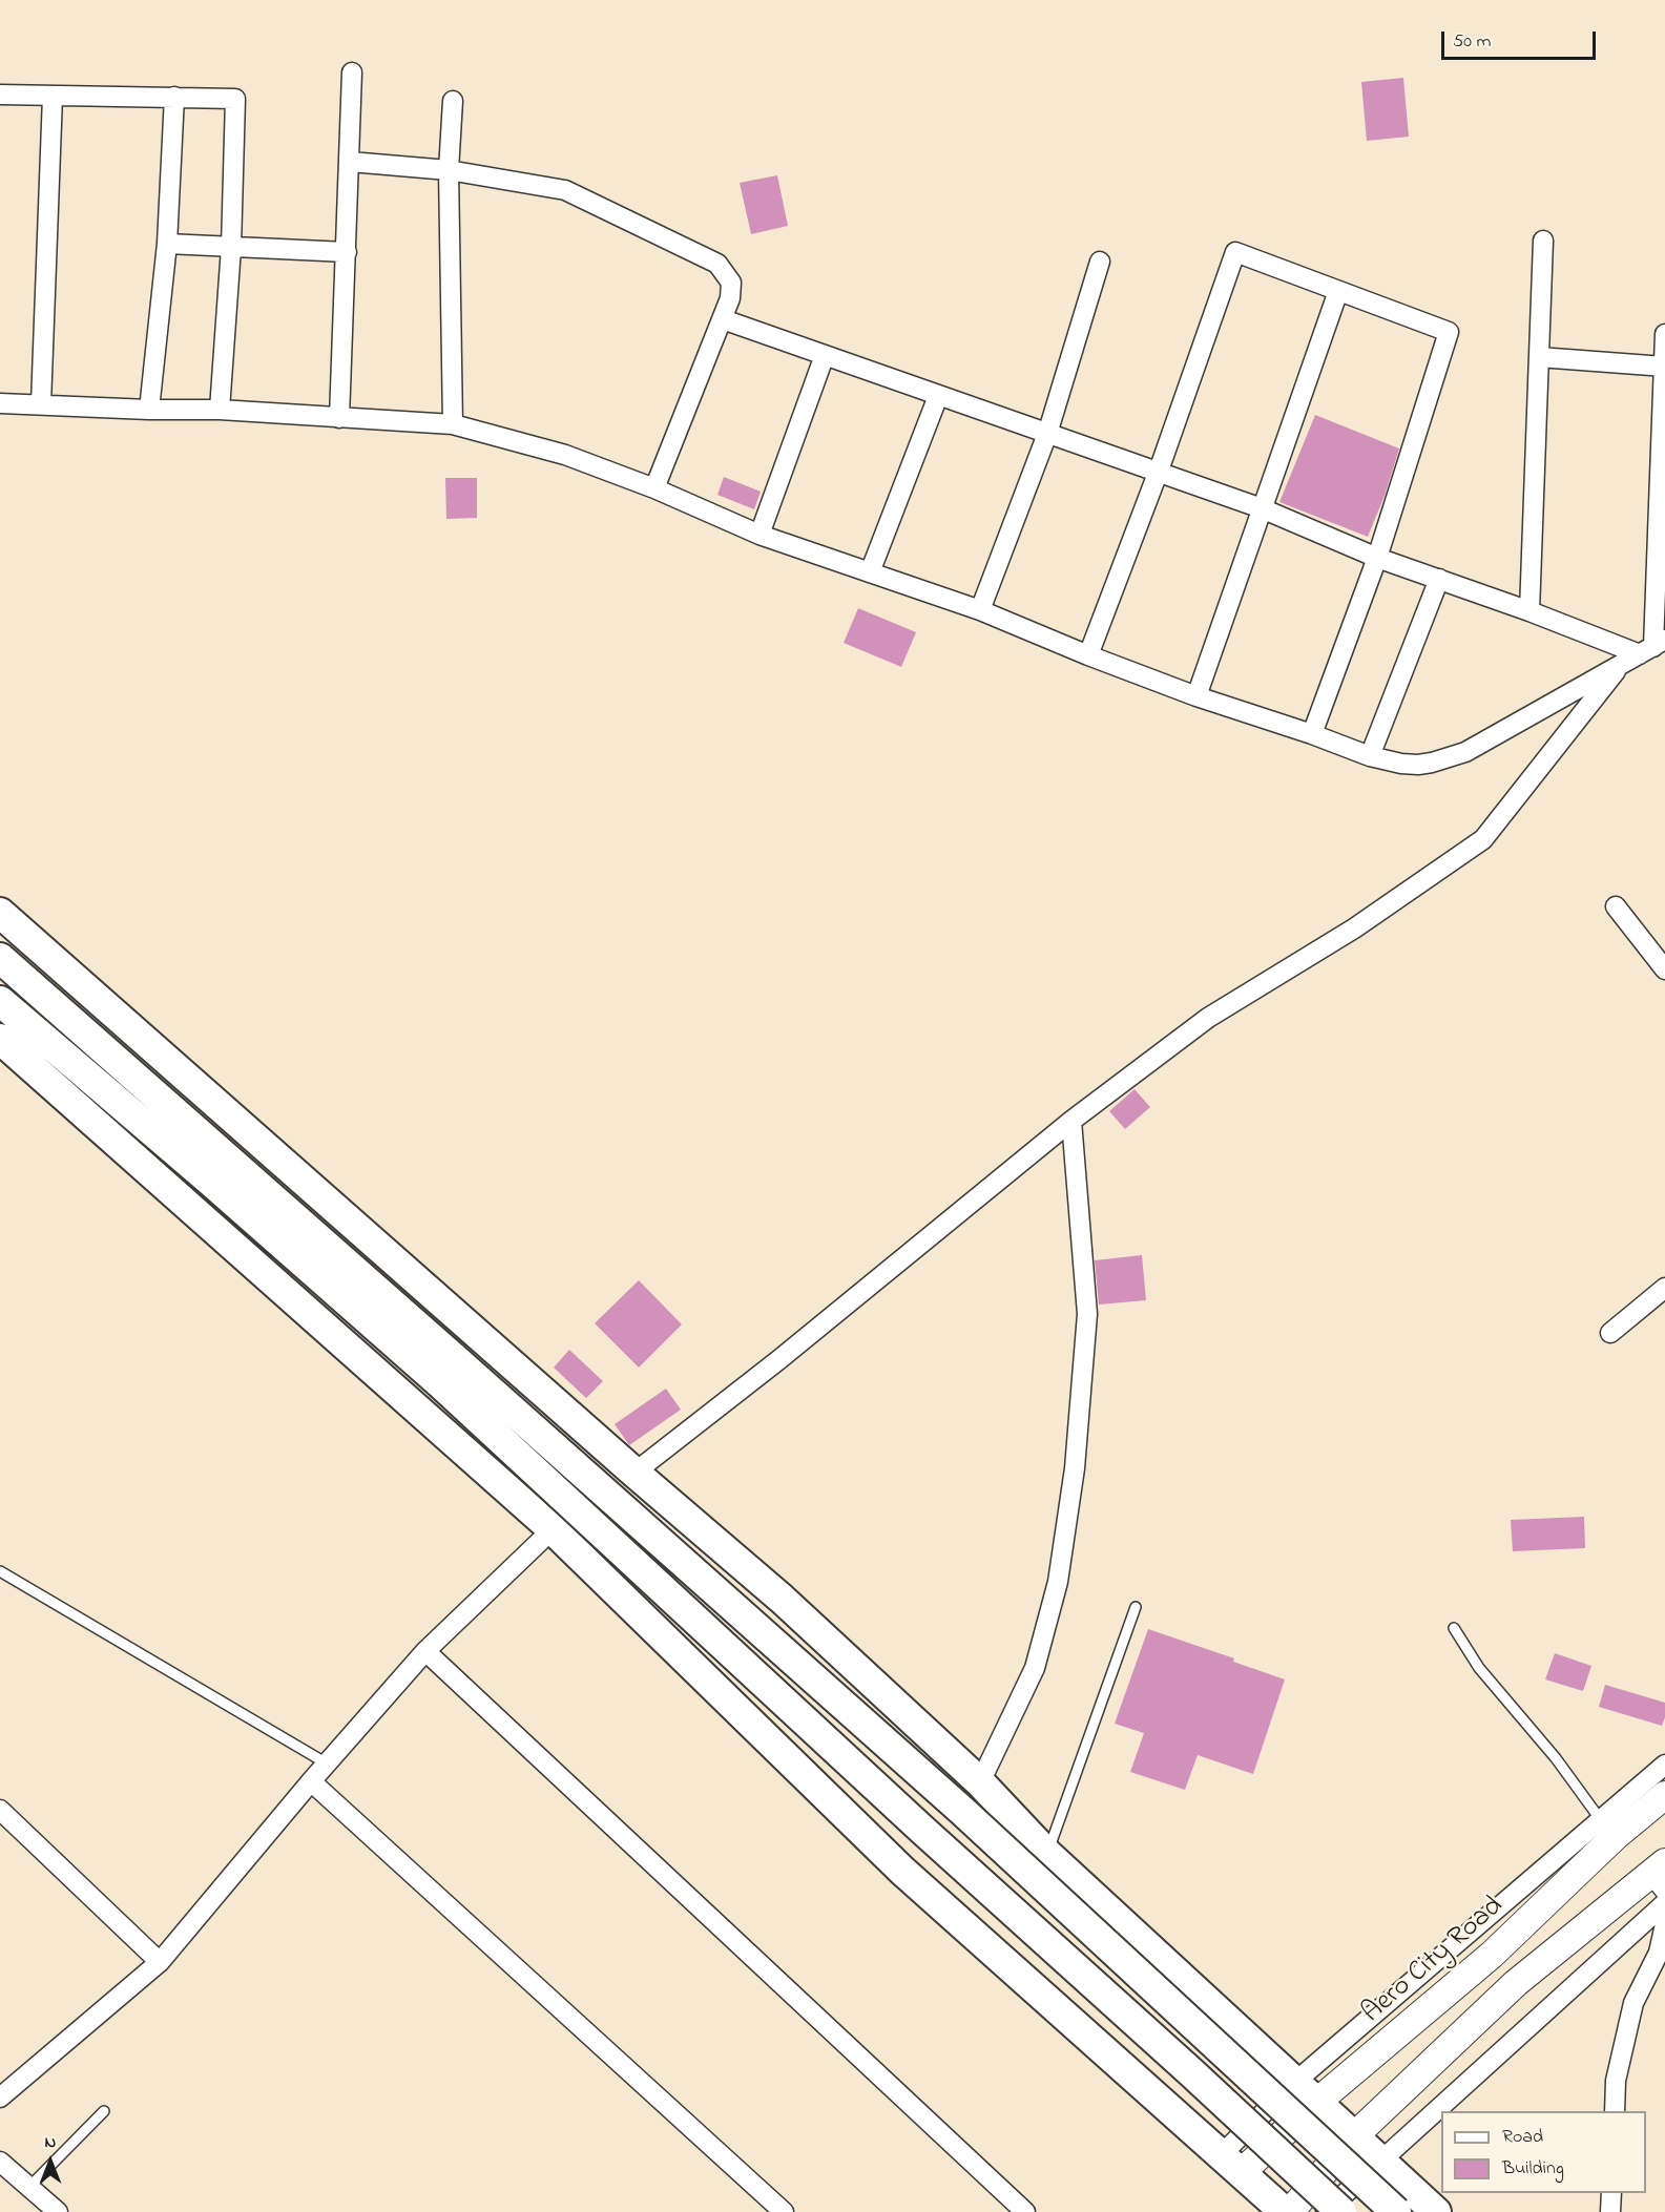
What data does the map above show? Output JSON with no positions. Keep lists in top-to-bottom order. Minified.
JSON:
{"streets":{"street":["Aero City Road"]},"legend":["Road","Building"],"scale_bar":"50 m","north":"top"}
